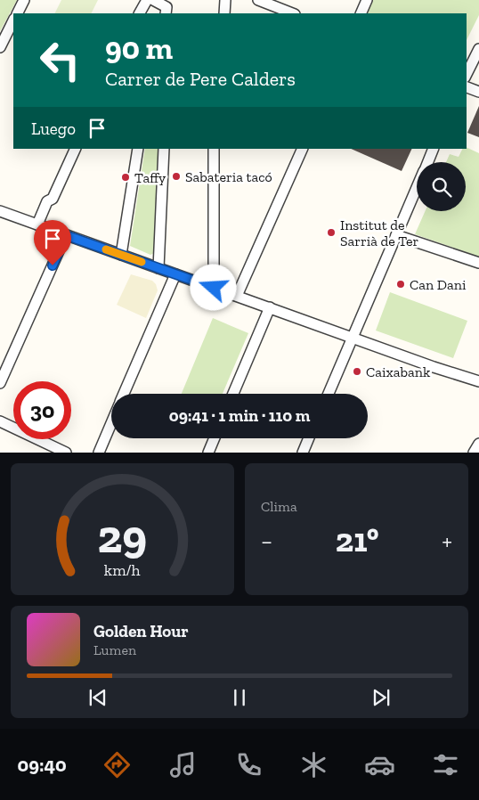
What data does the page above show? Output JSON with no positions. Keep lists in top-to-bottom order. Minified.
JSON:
{"places":["Sabateria tacó","Taffy","Institut de Sarrià de Ter","Can Dani","Caixabank"],"page":{"turn":["90 m","Carrer de Pere Calders"],"then":"Luego","limit":"30","trip":"09:41 · 1 min · 110 m","tile":"Clima","heat":["−","21°","+"],"song":["Golden Hour","Lumen"],"tabs":"09:40","gauge":["29","km/h"]}}
